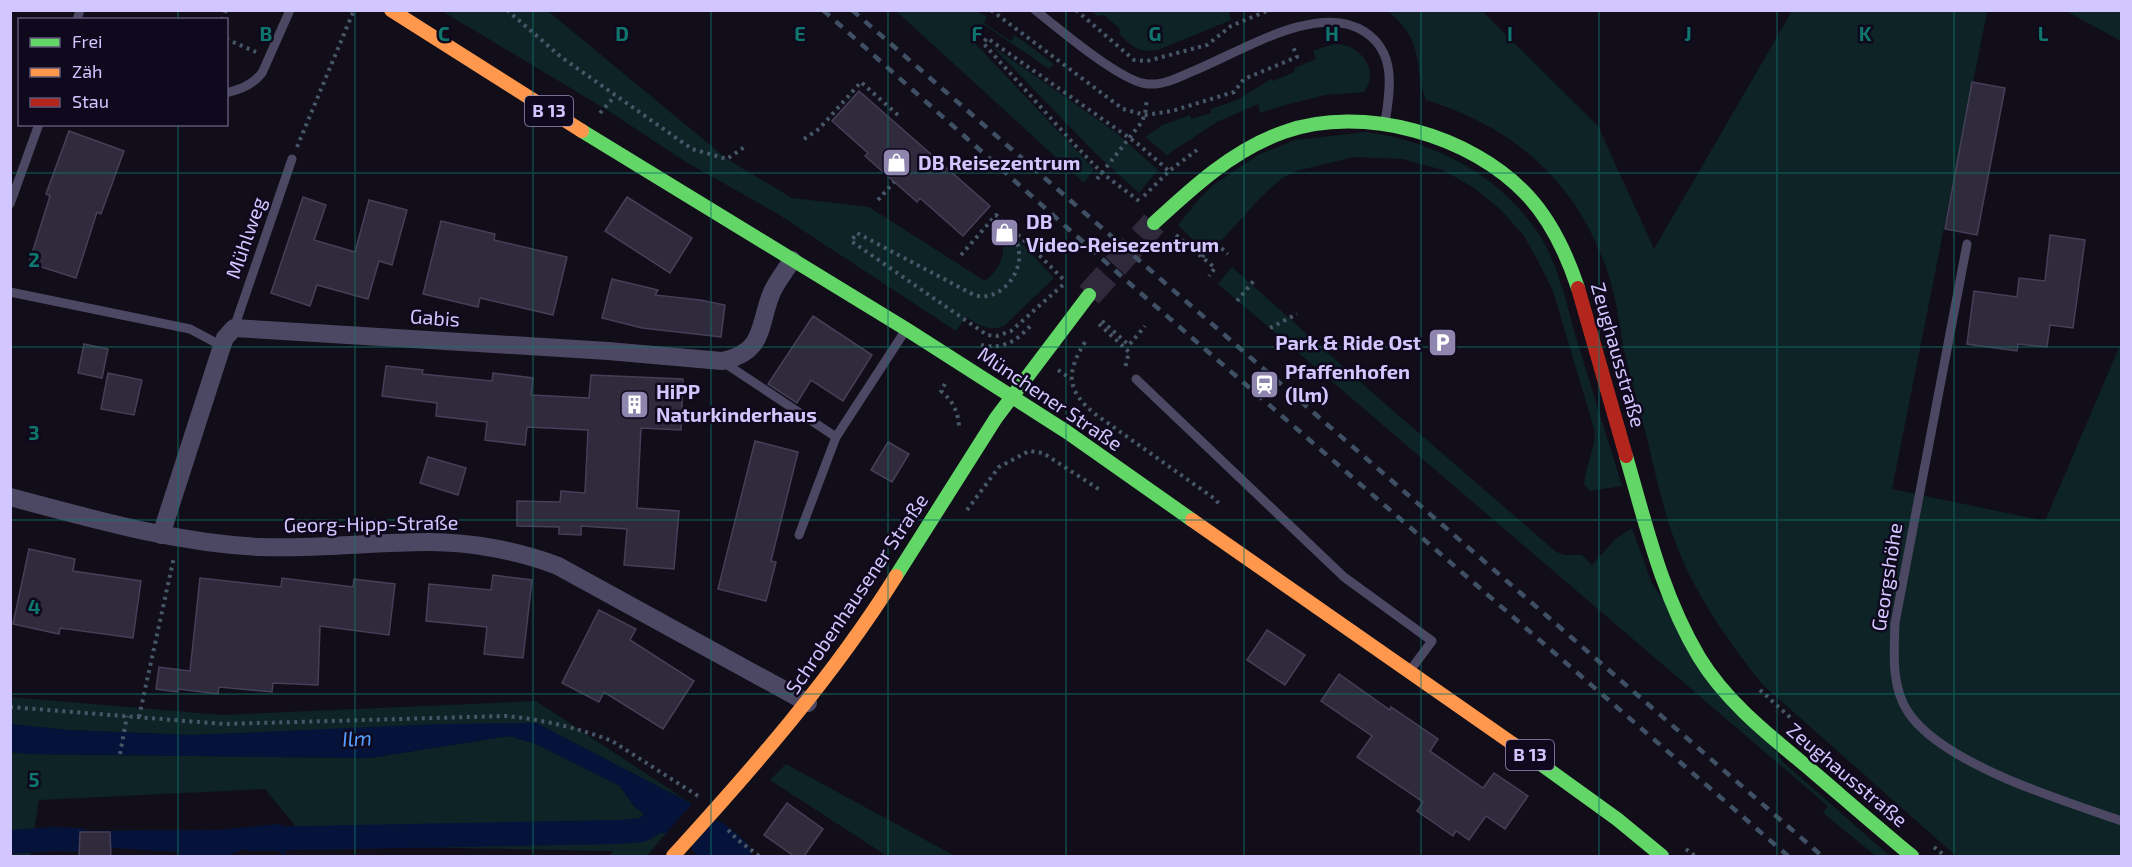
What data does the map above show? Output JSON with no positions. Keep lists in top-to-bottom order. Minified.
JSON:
{"streets":{"main road":["B 13","Zeughausstraße","Münchener Straße","Schrobenhausener Straße"],"street":["Gabis","Georg-Hipp-Straße"],"lane":["Mühlweg","Georgshöhe"]},"crossings":[["Mühlweg","Gabis"],["Gabis","Münchener Straße"],["Münchener Straße","Schrobenhausener Straße"],["Georg-Hipp-Straße","Schrobenhausener Straße"]],"water":["Ilm"],"places":{"shop":["DB Reisezentrum","DB Video-Reisezentrum"],"parking":["Park & Ride Ost"],"station":["Pfaffenhofen (Ilm)"],"building":["HiPP Naturkinderhaus"]},"legend":["Frei","Zäh","Stau"],"grid":{"columns":["B","C","D","E","F","G","H","I","J","K","L"],"rows":["2","3","4","5"]}}
